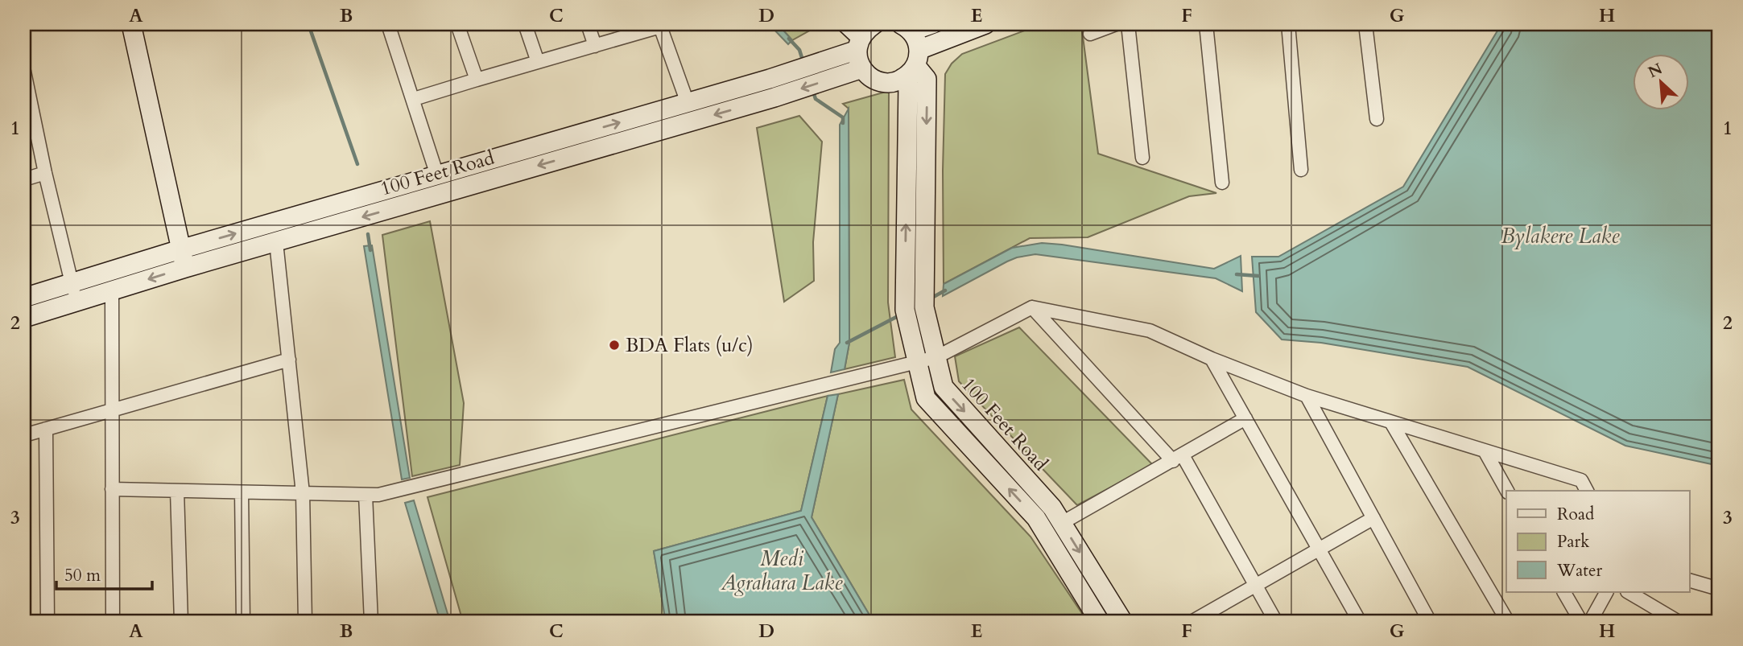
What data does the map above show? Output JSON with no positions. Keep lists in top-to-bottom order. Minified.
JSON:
{"streets":{"main road":["100 Feet Road"]},"water":["Bylakere Lake","Medi Agrahara Lake"],"places":["BDA Flats (u/c)"],"legend":["Road","Park","Water"],"scale_bar":"50 m","north":"top left","grid":{"columns":["A","B","C","D","E","F","G","H"],"rows":["1","2","3"]}}
